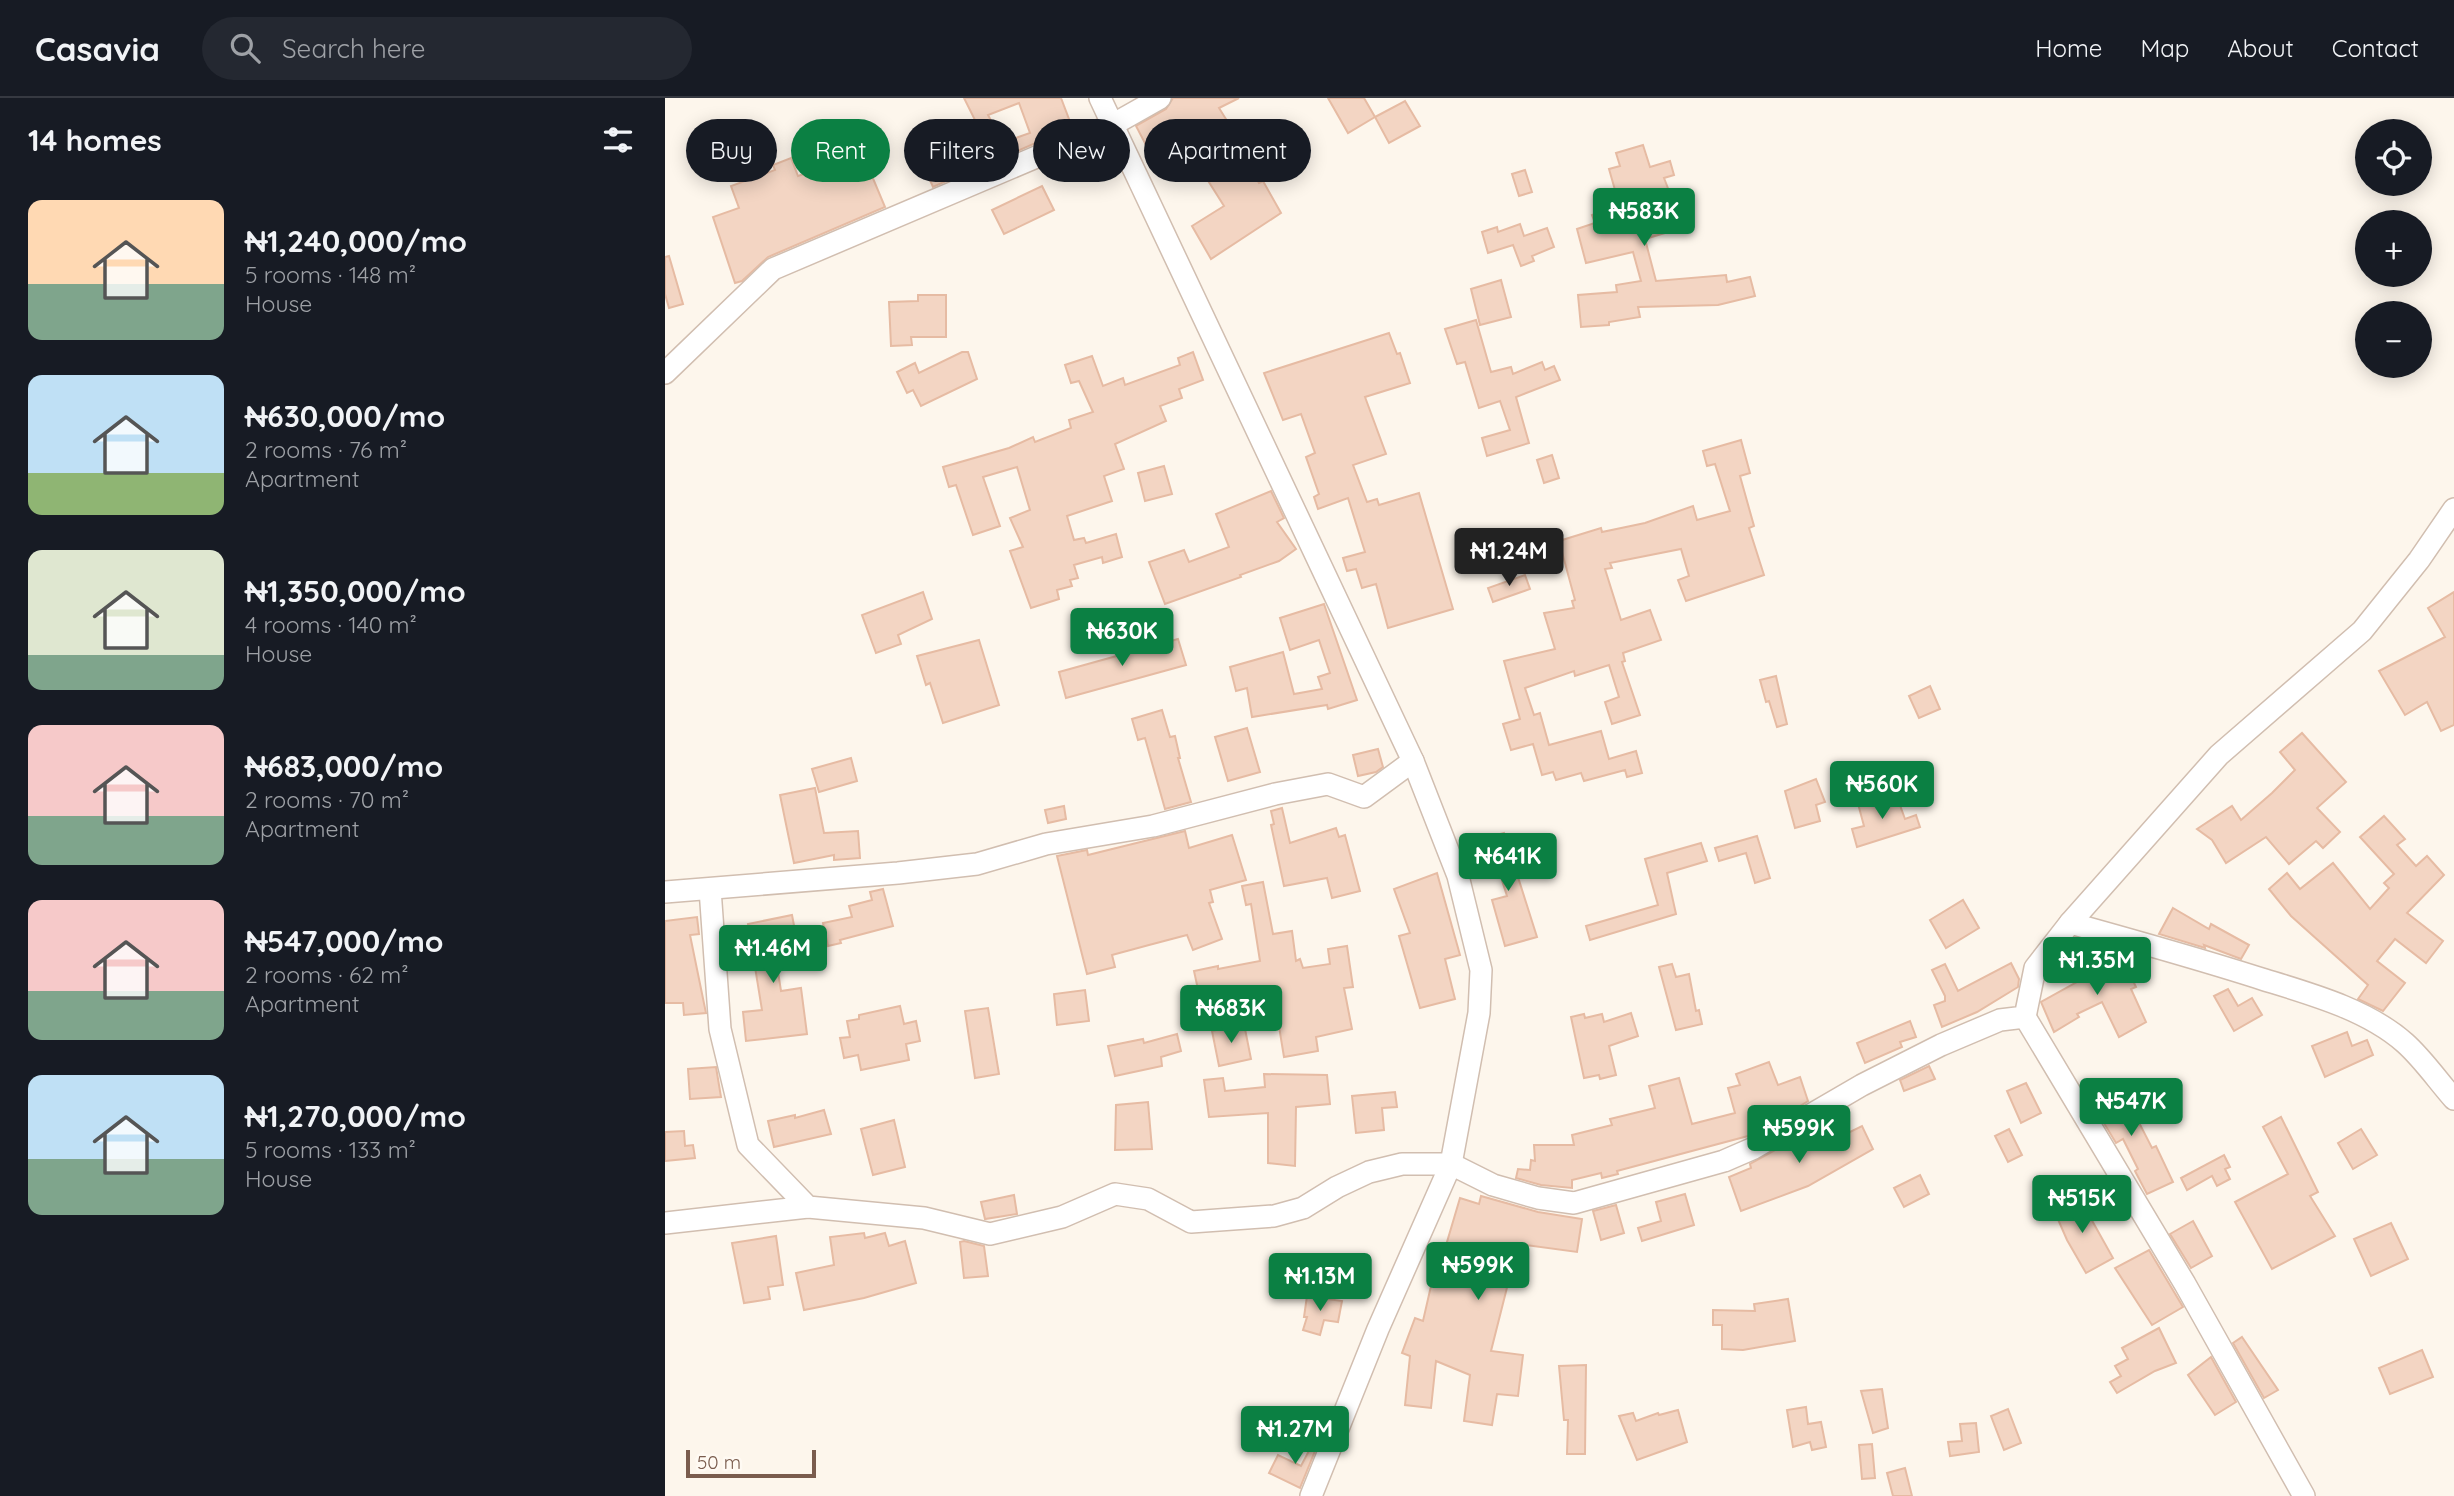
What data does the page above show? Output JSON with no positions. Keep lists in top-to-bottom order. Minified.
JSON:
{"scale_bar":"50 m","page":{"header":"Casavia","search":"Search here","nav":["Home","Map","About","Contact"],"heading":"14 homes","map_buttons":["+","−"],"chip":["Buy","Rent","Filters","New","Apartment"],"list":[{"name":"₦1,240,000/mo","note":"5 rooms · 148 m² · House"},{"name":"₦630,000/mo","note":"2 rooms · 76 m² · Apartment"},{"name":"₦1,350,000/mo","note":"4 rooms · 140 m² · House"},{"name":"₦683,000/mo","note":"2 rooms · 70 m² · Apartment"},{"name":"₦547,000/mo","note":"2 rooms · 62 m² · Apartment"},{"name":"₦1,270,000/mo","note":"5 rooms · 133 m² · House"}],"price":["₦583K","₦1.24M","₦630K","₦560K","₦641K","₦1.46M","₦1.35M","₦683K","₦547K","₦599K","₦515K","₦599K","₦1.13M","₦1.27M"],"scale":"50 m"}}
